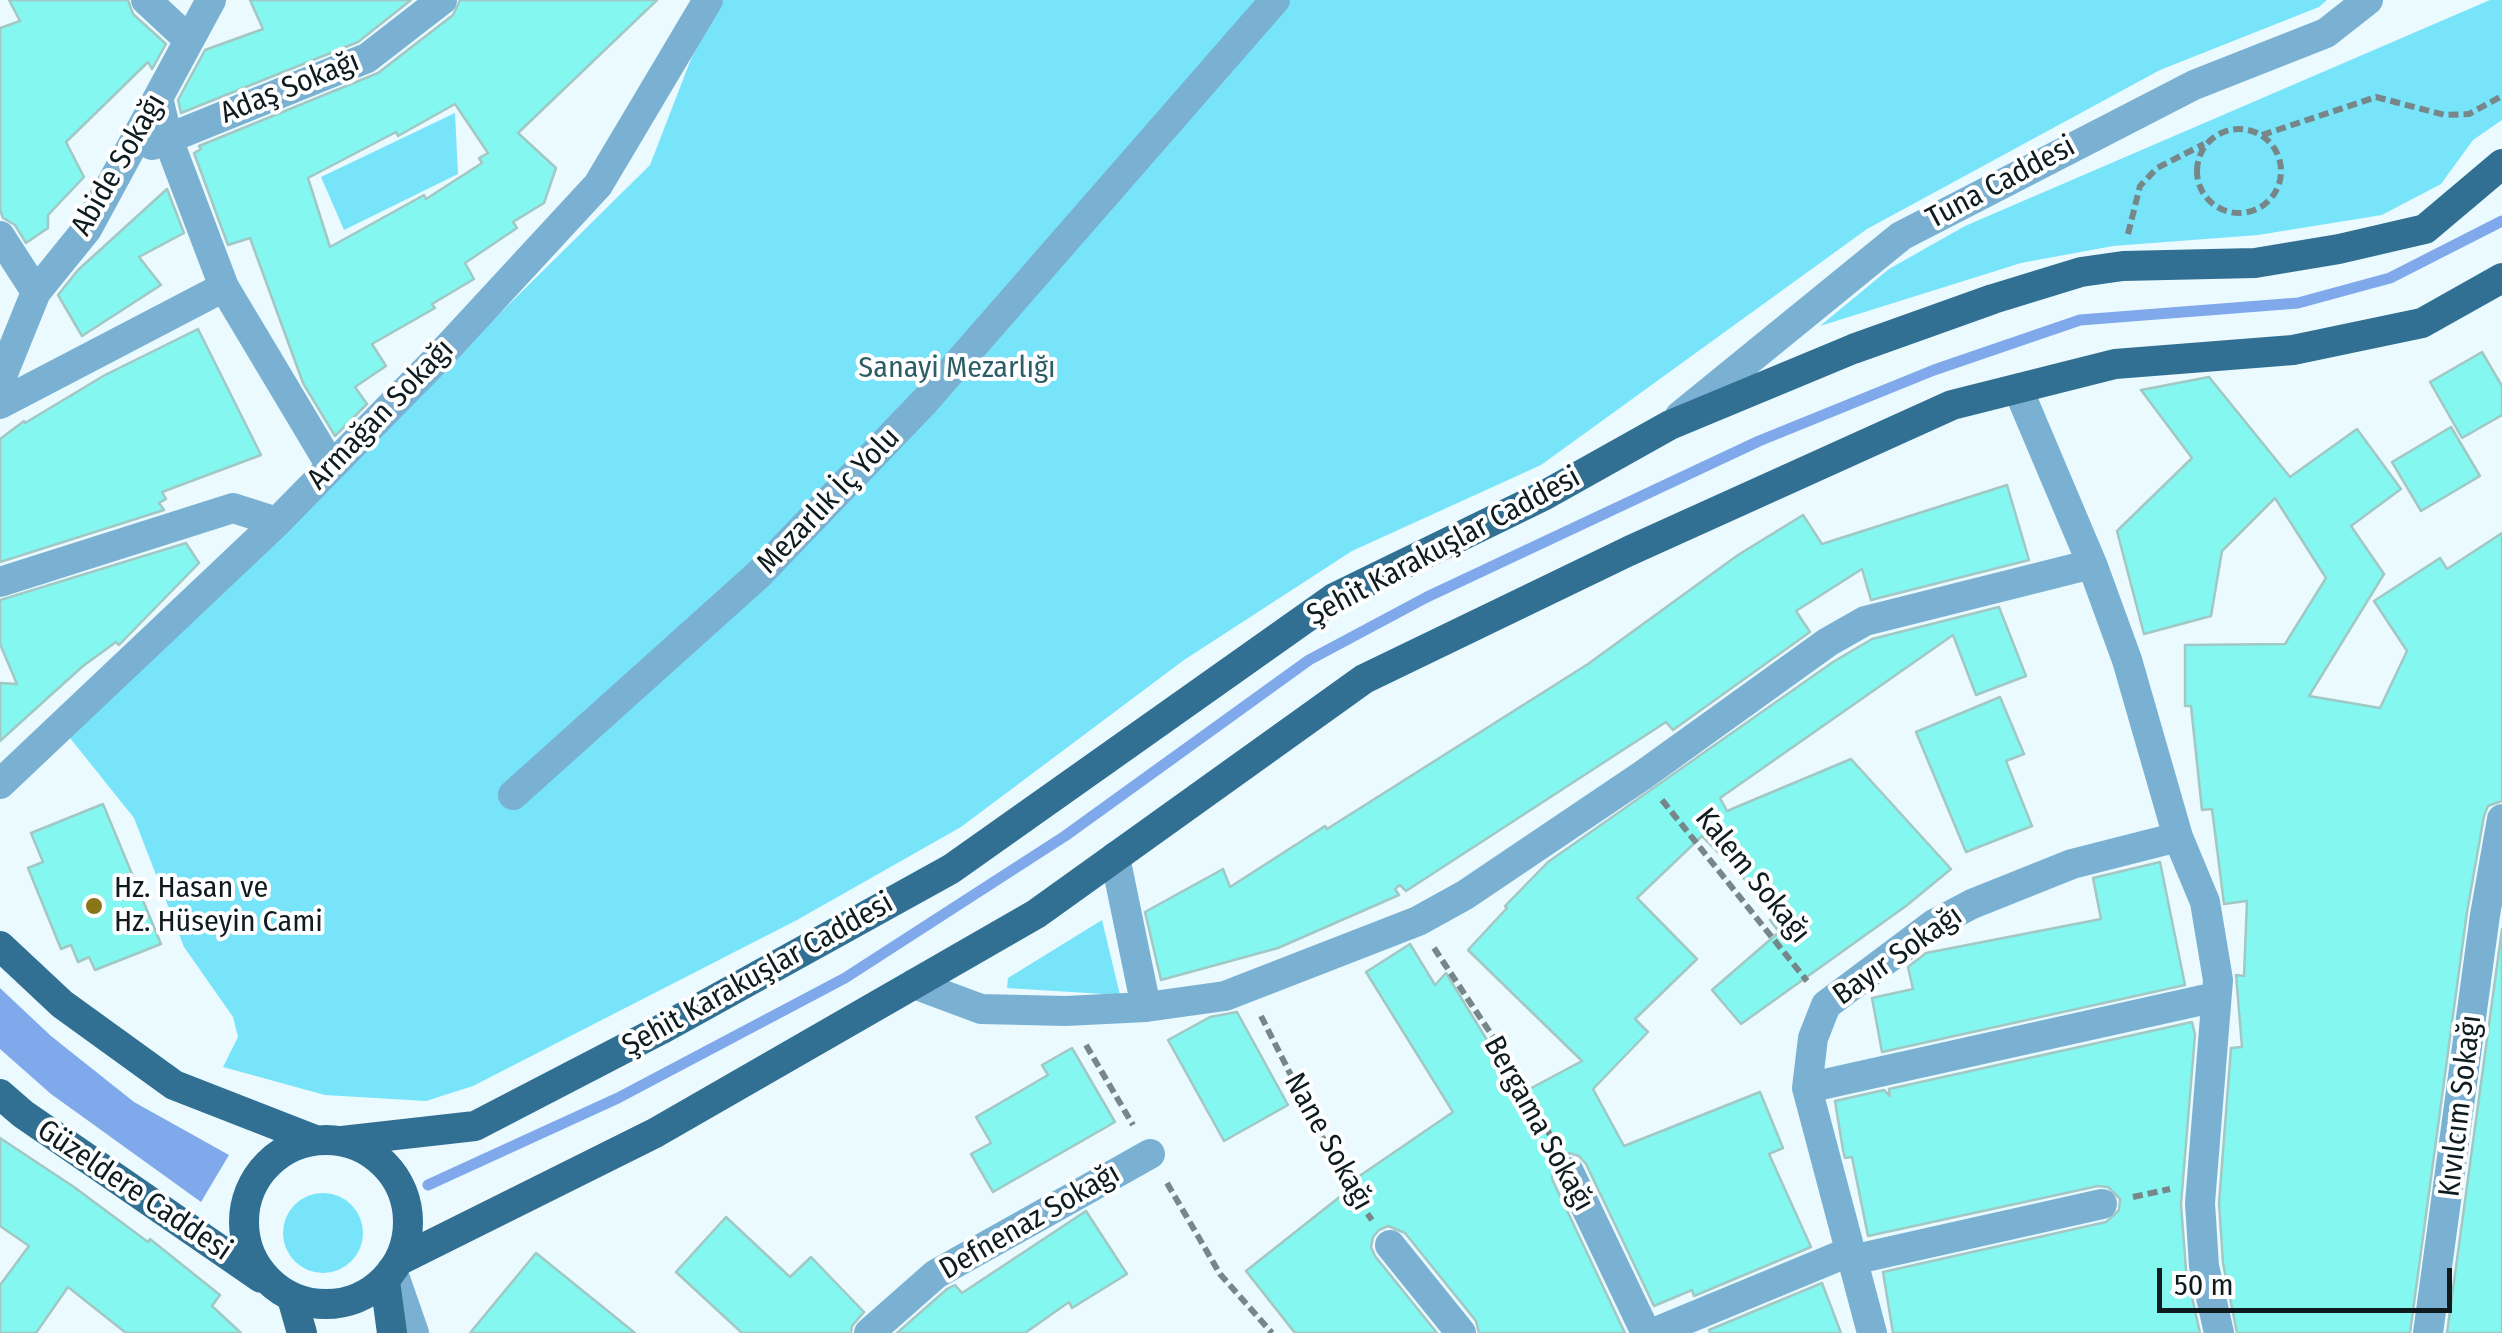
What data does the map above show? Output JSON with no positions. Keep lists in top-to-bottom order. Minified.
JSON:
{"streets":{"main road":["Şehit Karakuşlar Caddesi","Güzeldere Caddesi"],"street":["Adaş Sokağı","Abide Sokağı","Tuna Caddesi","Armağan Sokağı","Mezarlık İç Yolu","Bayır Sokağı","Kıvılcım Sokağı","Bergama Sokağı","Nane Sokağı","Defnenaz Sokağı"],"path":["Kalem Sokağı"]},"crossings":[["Adaş Sokağı","Abide Sokağı"],["Tuna Caddesi","Şehit Karakuşlar Caddesi"],["Şehit Karakuşlar Caddesi","Güzeldere Caddesi"],["Kalem Sokağı","Bayır Sokağı"]],"parks":["Sanayi Mezarlığı"],"places":["Hz. Hasan ve Hz. Hüseyin Cami"],"scale_bar":"50 m"}
